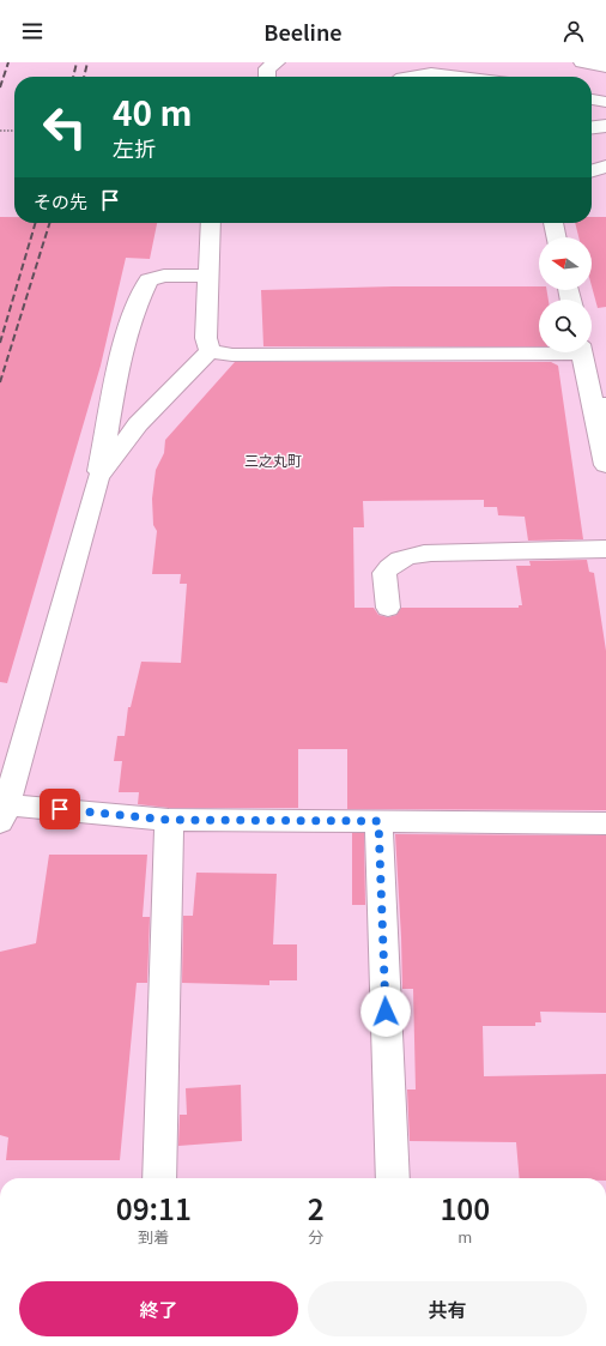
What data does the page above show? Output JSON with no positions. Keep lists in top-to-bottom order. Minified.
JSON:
{"districts":["三之丸町"],"north":"left","page":{"header":"Beeline","turn":["40 m","左折"],"then":"その先","eta":["09:11","到着","2","分","100","m"],"buttons":["終了","共有"]}}
